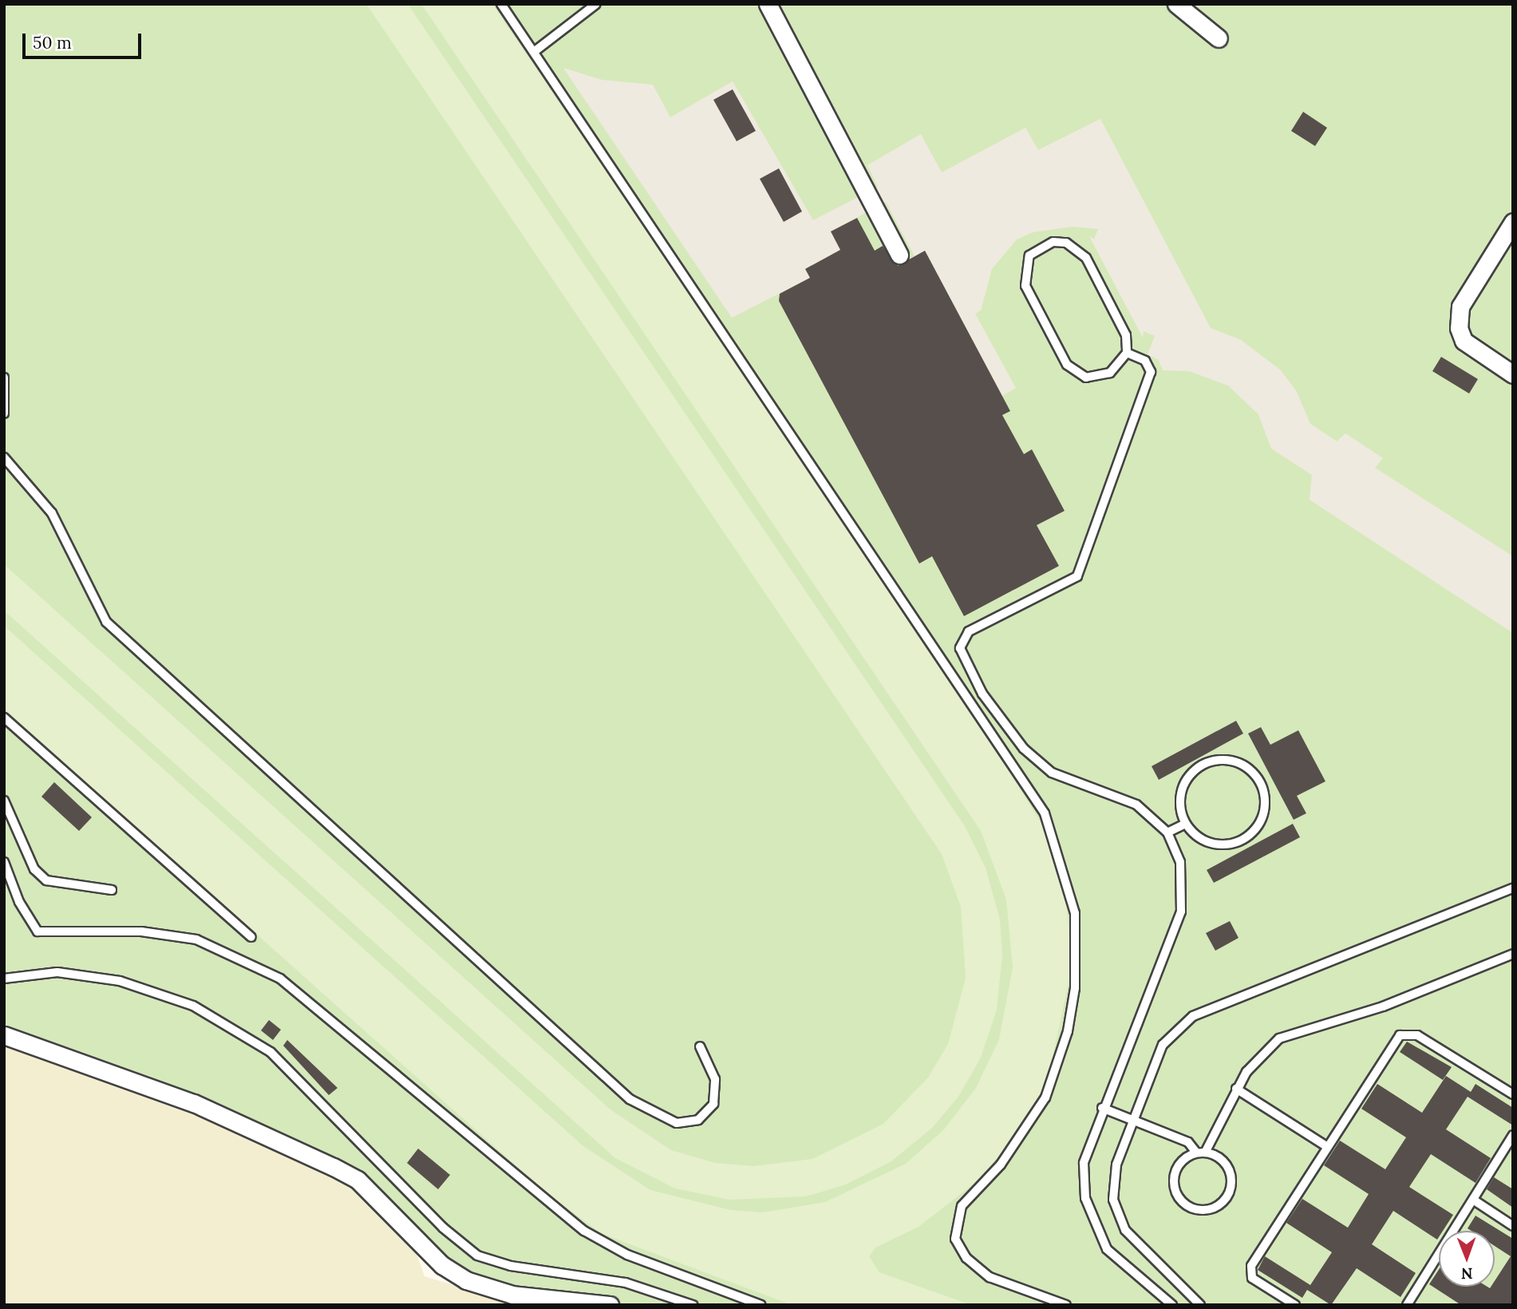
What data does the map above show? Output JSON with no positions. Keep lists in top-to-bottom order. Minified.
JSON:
{"scale_bar":"50 m","north":"bottom"}
